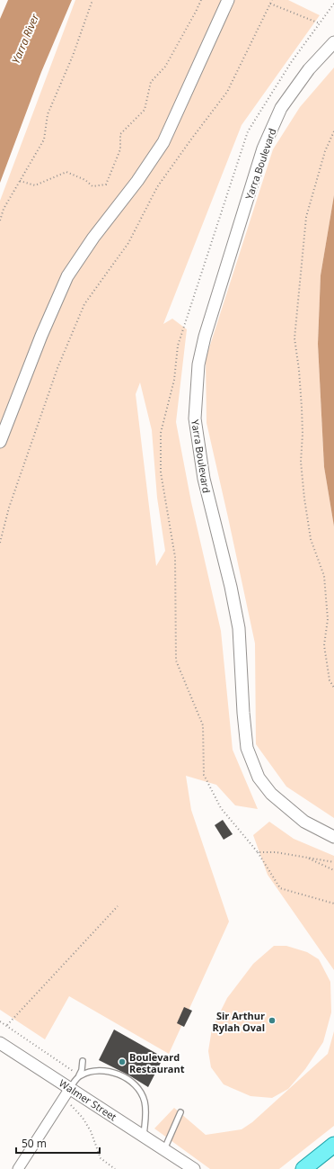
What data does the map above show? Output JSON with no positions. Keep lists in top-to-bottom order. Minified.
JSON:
{"streets":{"street":["Yarra Boulevard","Walmer Street"]},"water":["Yarra River"],"places":["Sir Arthur Rylah Oval","Boulevard Restaurant"],"scale_bar":"50 m"}
